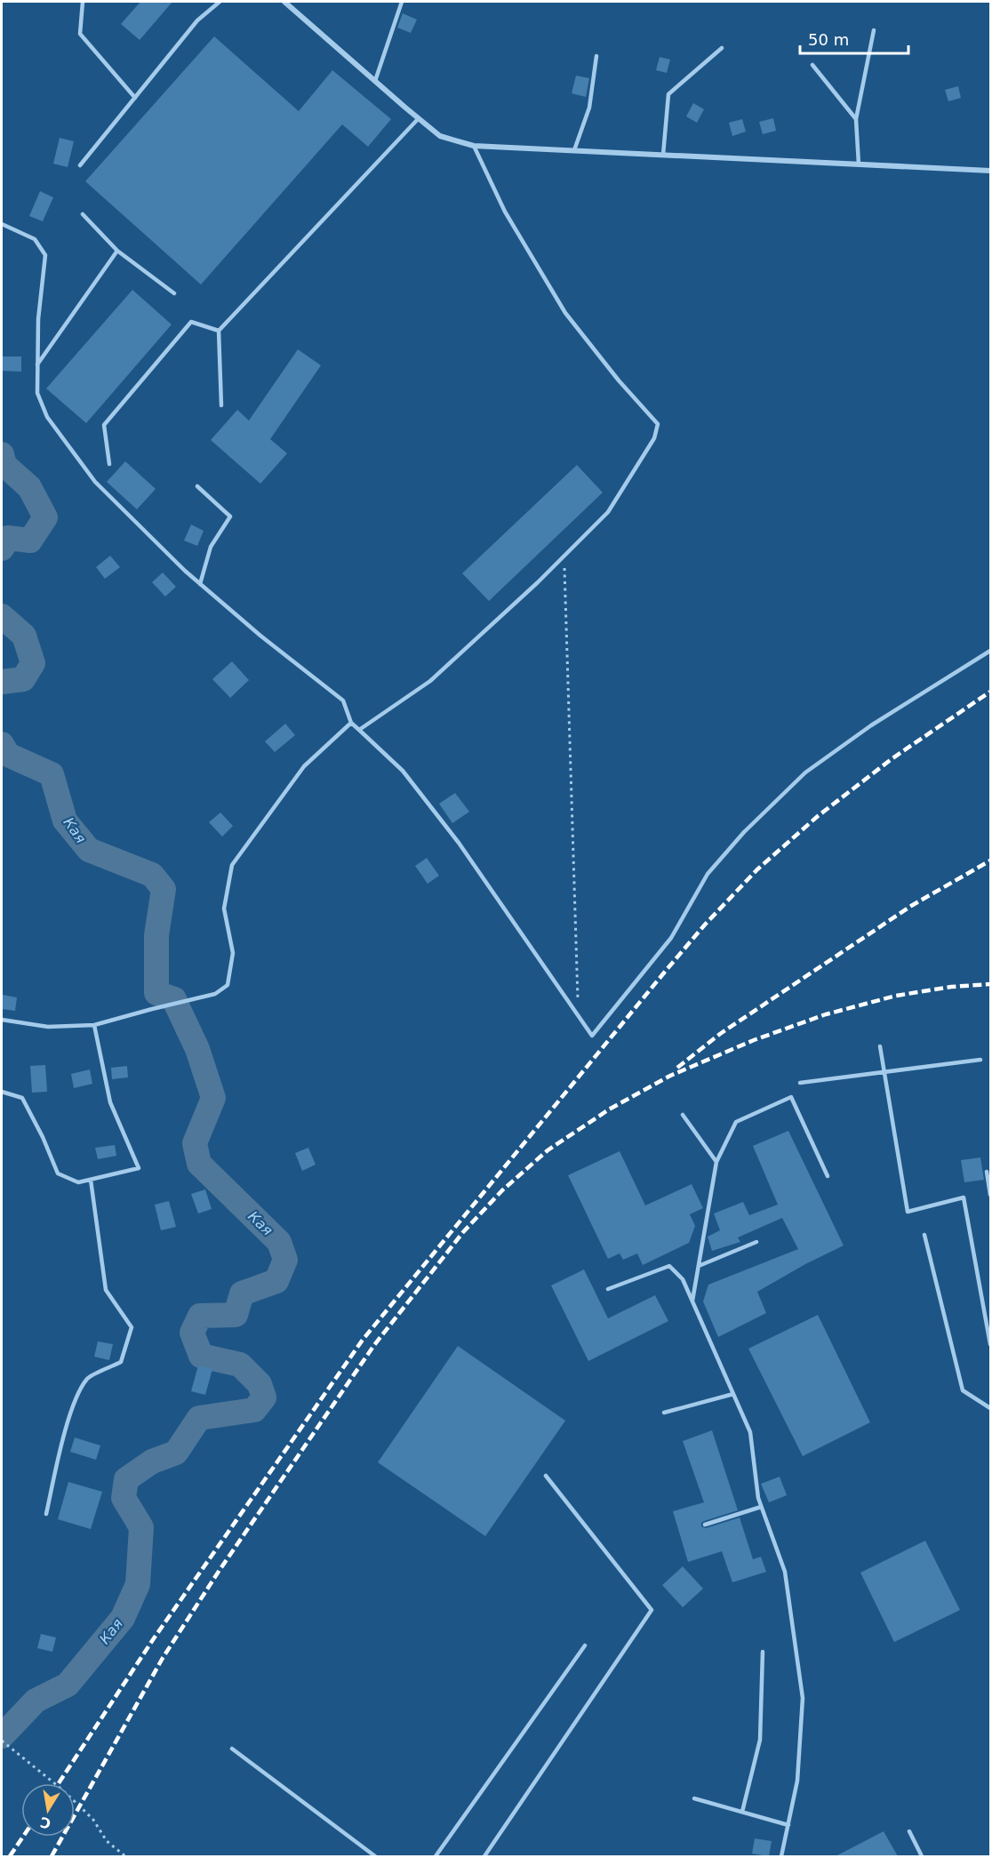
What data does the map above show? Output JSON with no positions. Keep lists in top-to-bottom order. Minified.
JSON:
{"water":["Кая"],"scale_bar":"50 m","north":"bottom"}
